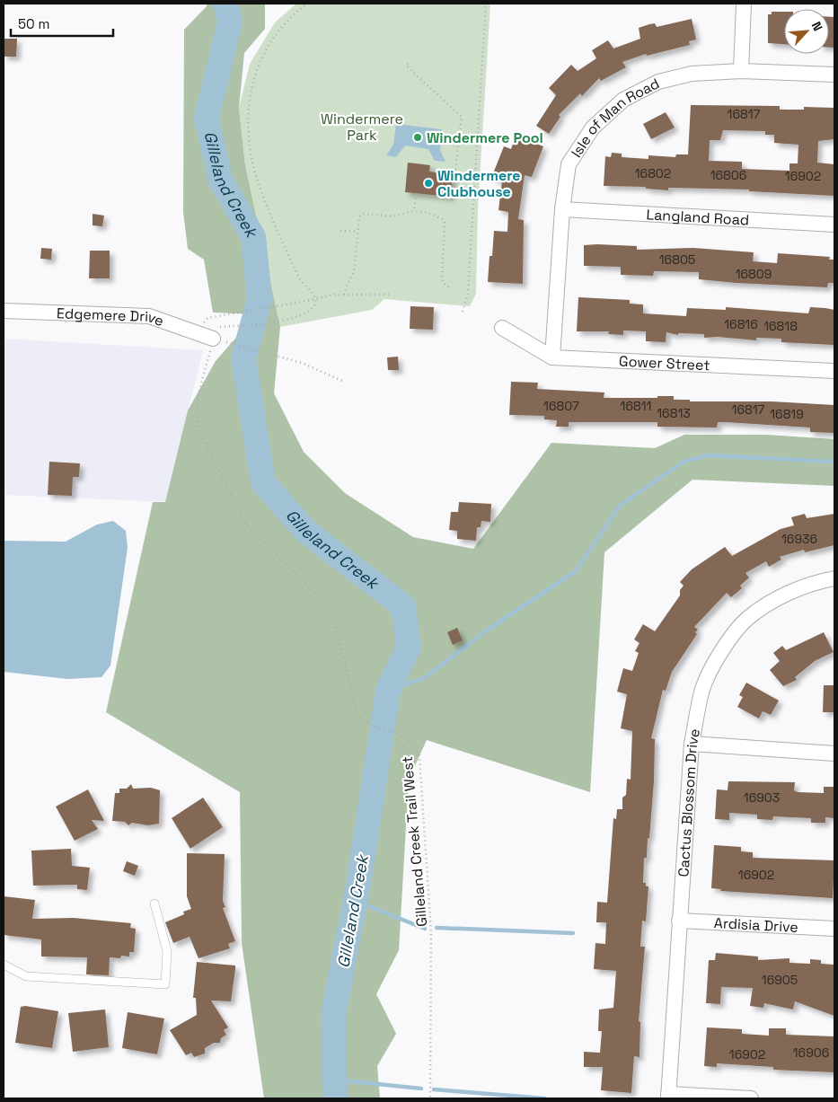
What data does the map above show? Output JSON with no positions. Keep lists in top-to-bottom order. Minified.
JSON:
{"streets":{"street":["Isle of Man Road","Langland Road","Edgemere Drive","Gower Street","Cactus Blossom Drive","Ardisia Drive"],"path":["Gilleland Creek Trail West"]},"crossings":[["Isle of Man Road","Langland Road"],["Isle of Man Road","Gower Street"],["Edgemere Drive","Gilleland Creek Trail West"],["Cactus Blossom Drive","Ardisia Drive"]],"water":["Gilleland Creek"],"parks":["Windermere Park"],"places":["Windermere Pool","Windermere Clubhouse"],"house_numbers":["16817","16802","16806","16902","16805","16809","16816","16818","16807","16811","16817","16813","16819","16936","16903","16902","16905","16906","16902"],"scale_bar":"50 m","north":"top right"}
